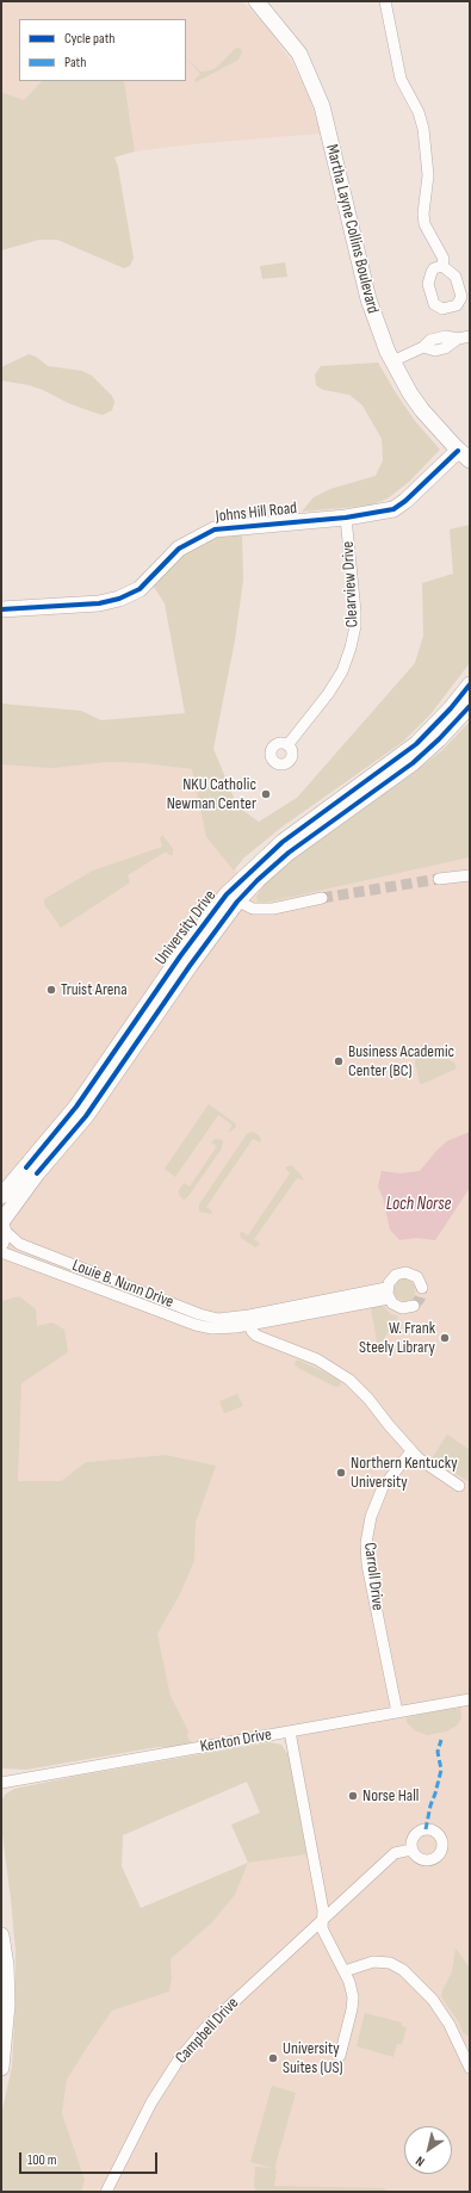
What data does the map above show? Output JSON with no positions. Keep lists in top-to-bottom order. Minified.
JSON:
{"streets":{"street":["Martha Layne Collins Boulevard","Johns Hill Road","Clearview Drive","University Drive","Louie B. Nunn Drive","Carroll Drive","Kenton Drive","Campbell Drive"]},"crossings":[["Martha Layne Collins Boulevard","Johns Hill Road"],["Johns Hill Road","Clearview Drive"],["University Drive","Louie B. Nunn Drive"],["Carroll Drive","Kenton Drive"]],"water":["Loch Norse"],"places":["NKU Catholic Newman Center","Truist Arena","Business Academic Center (BC)","W. Frank Steely Library","Northern Kentucky University","Norse Hall","University Suites (US)"],"legend":["Cycle path","Path"],"scale_bar":"100 m","north":"bottom left"}
